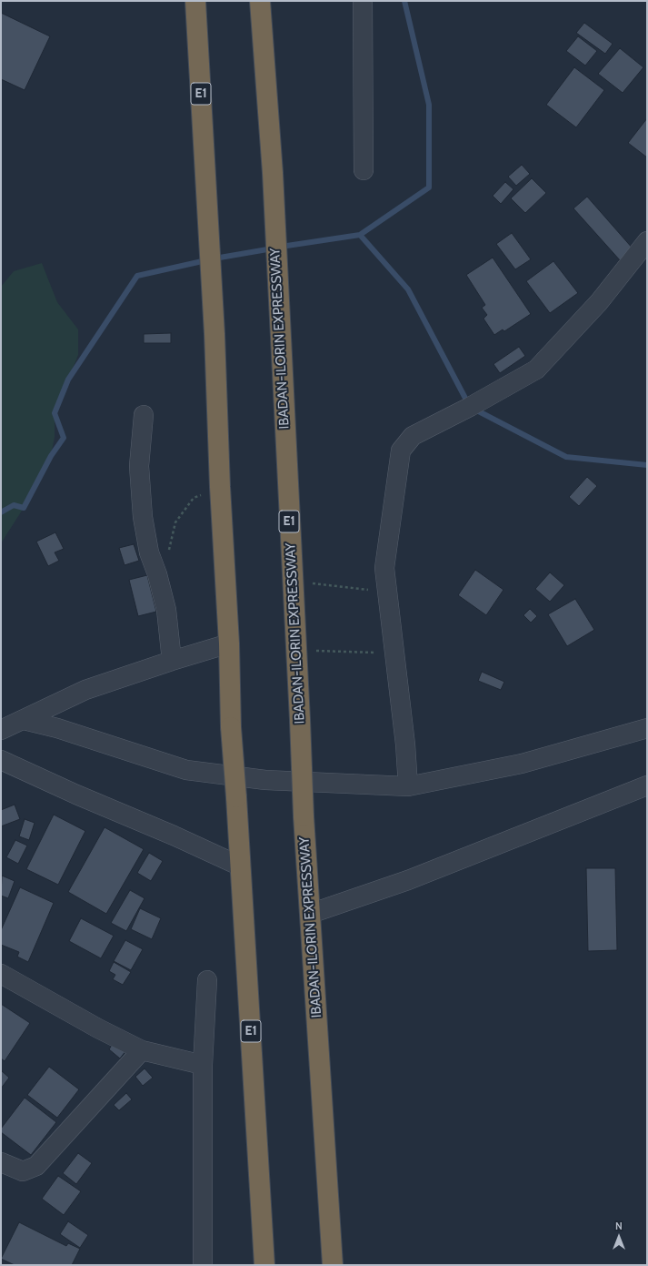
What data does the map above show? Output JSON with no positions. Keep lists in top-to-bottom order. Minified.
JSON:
{"streets":{"highway":["E1","IBADAN-ILORIN EXPRESSWAY"]},"north":"top"}
